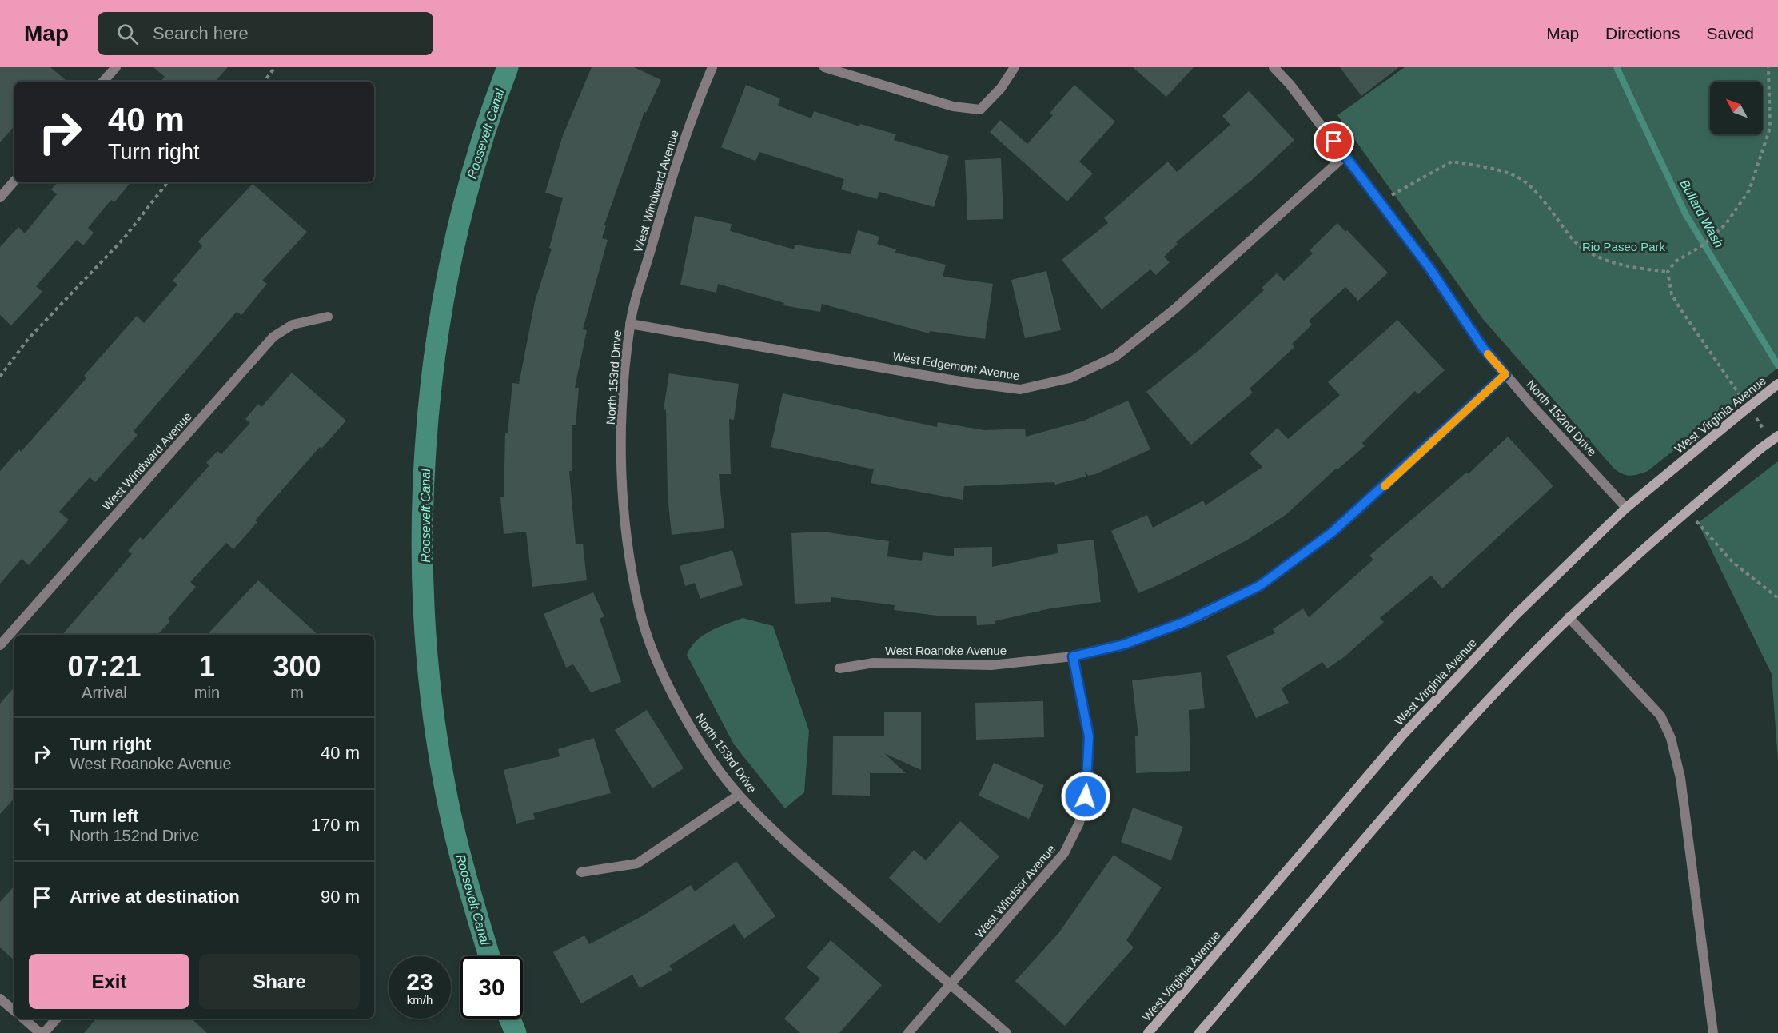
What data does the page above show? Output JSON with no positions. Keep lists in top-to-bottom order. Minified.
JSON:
{"streets":{"main road":["West Virginia Avenue"],"street":["West Windward Avenue","West Edgemont Avenue","North 153rd Drive","North 152nd Drive","West Roanoke Avenue","West Windsor Avenue"]},"crossings":[["West Windward Avenue","West Edgemont Avenue"],["West Windward Avenue","North 153rd Drive"],["West Edgemont Avenue","North 153rd Drive"],["West Edgemont Avenue","North 152nd Drive"],["North 153rd Drive","West Windsor Avenue"],["West Virginia Avenue","North 152nd Drive"],["North 152nd Drive","West Roanoke Avenue"],["West Roanoke Avenue","West Windsor Avenue"]],"water":["Roosevelt Canal","Bullard Wash"],"parks":["Rio Paseo Park"],"north":"top left","page":{"header":"Map","search":"Search here","nav":["Map","Directions","Saved"],"turn":["40 m","Turn right"],"eta":["07:21","Arrival","1","min","300","m"],"list":[{"name":"Turn right","note":"West Roanoke Avenue","value":"40 m"},{"name":"Turn left","note":"North 152nd Drive","value":"170 m"},{"name":"Arrive at destination","value":"90 m"}],"buttons":["Exit","Share"],"speed":"23 km/h","limit":"30"}}
